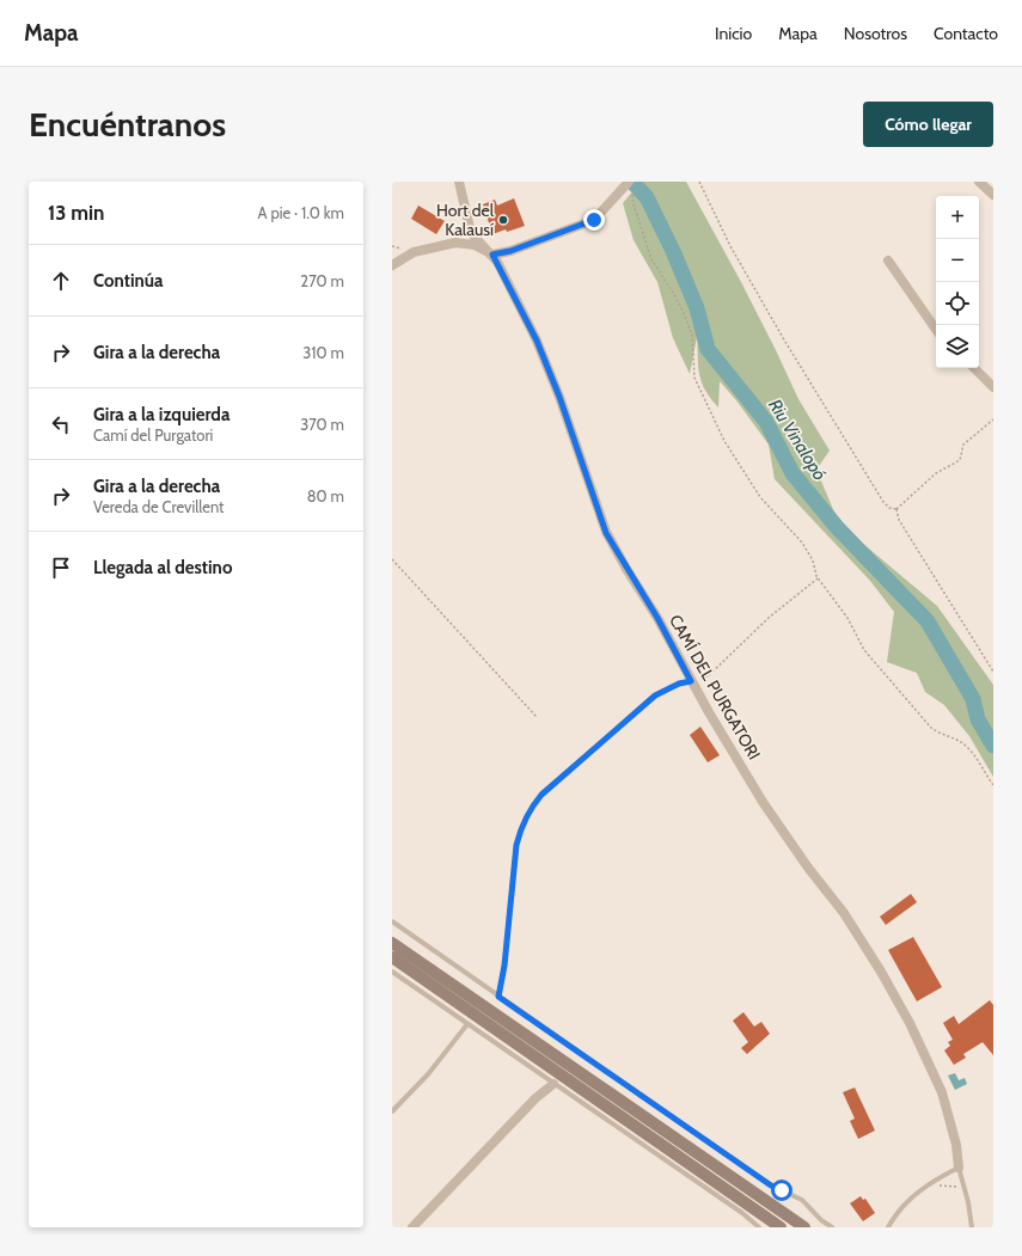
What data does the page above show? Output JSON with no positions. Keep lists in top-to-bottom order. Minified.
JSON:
{"streets":{"street":["CAMÍ DEL PURGATORI"]},"water":["Riu Vinalopó"],"places":["Hort del Kalausí"],"page":{"header":"Mapa","nav":["Inicio","Mapa","Nosotros","Contacto"],"buttons":"Cómo llegar","title":"Encuéntranos","heading":["13 min","A pie · 1.0 km"],"map_buttons":["+","−"],"list":[["Continúa","270 m"],["Gira a la derecha","310 m"],["Gira a la izquierda","Camí del Purgatori","370 m"],["Gira a la derecha","Vereda de Crevillent","80 m"],"Llegada al destino"]}}
